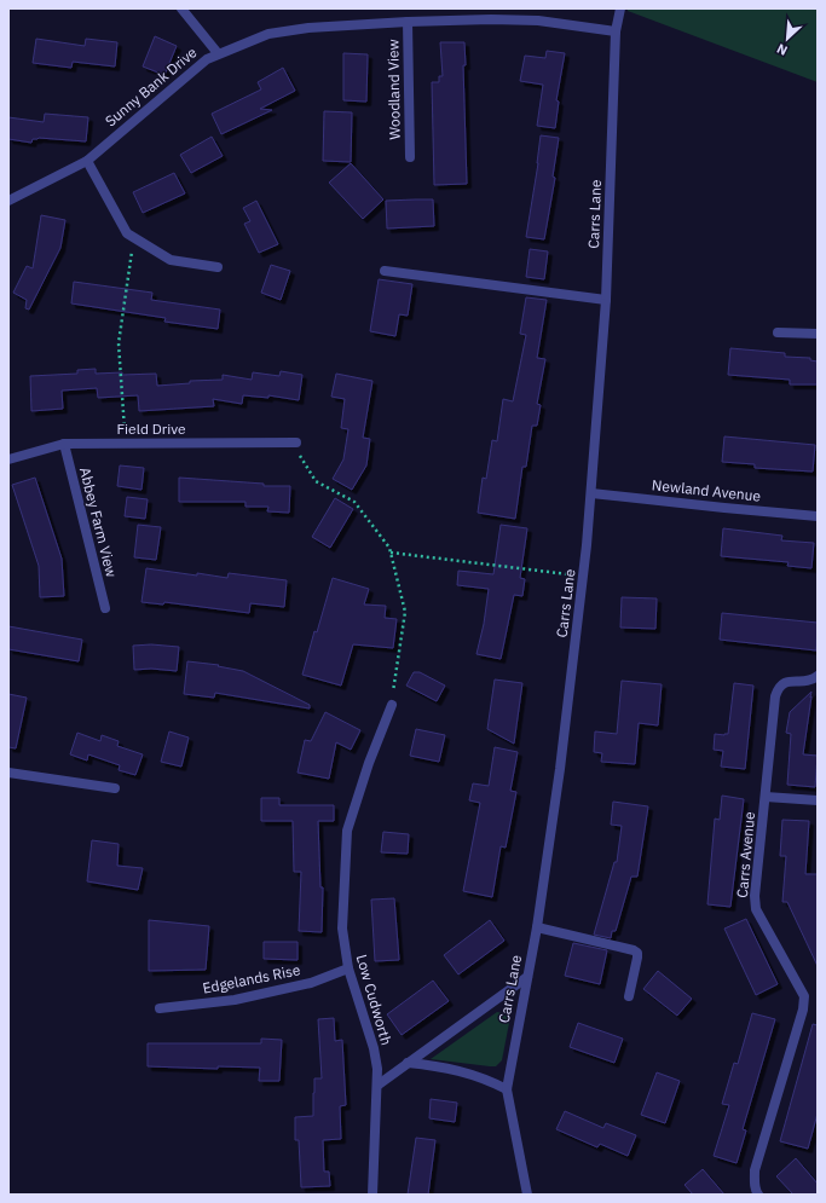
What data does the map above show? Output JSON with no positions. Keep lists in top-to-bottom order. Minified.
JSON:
{"streets":{"street":["Sunny Bank Drive","Woodland View","Carrs Lane","Field Drive","Newland Avenue","Abbey Farm View","Carrs Avenue","Edgelands Rise","Low Cudworth"]},"crossings":[["Sunny Bank Drive","Woodland View"],["Sunny Bank Drive","Carrs Lane"],["Carrs Lane","Newland Avenue"],["Field Drive","Abbey Farm View"],["Edgelands Rise","Low Cudworth"]],"north":"bottom left"}
